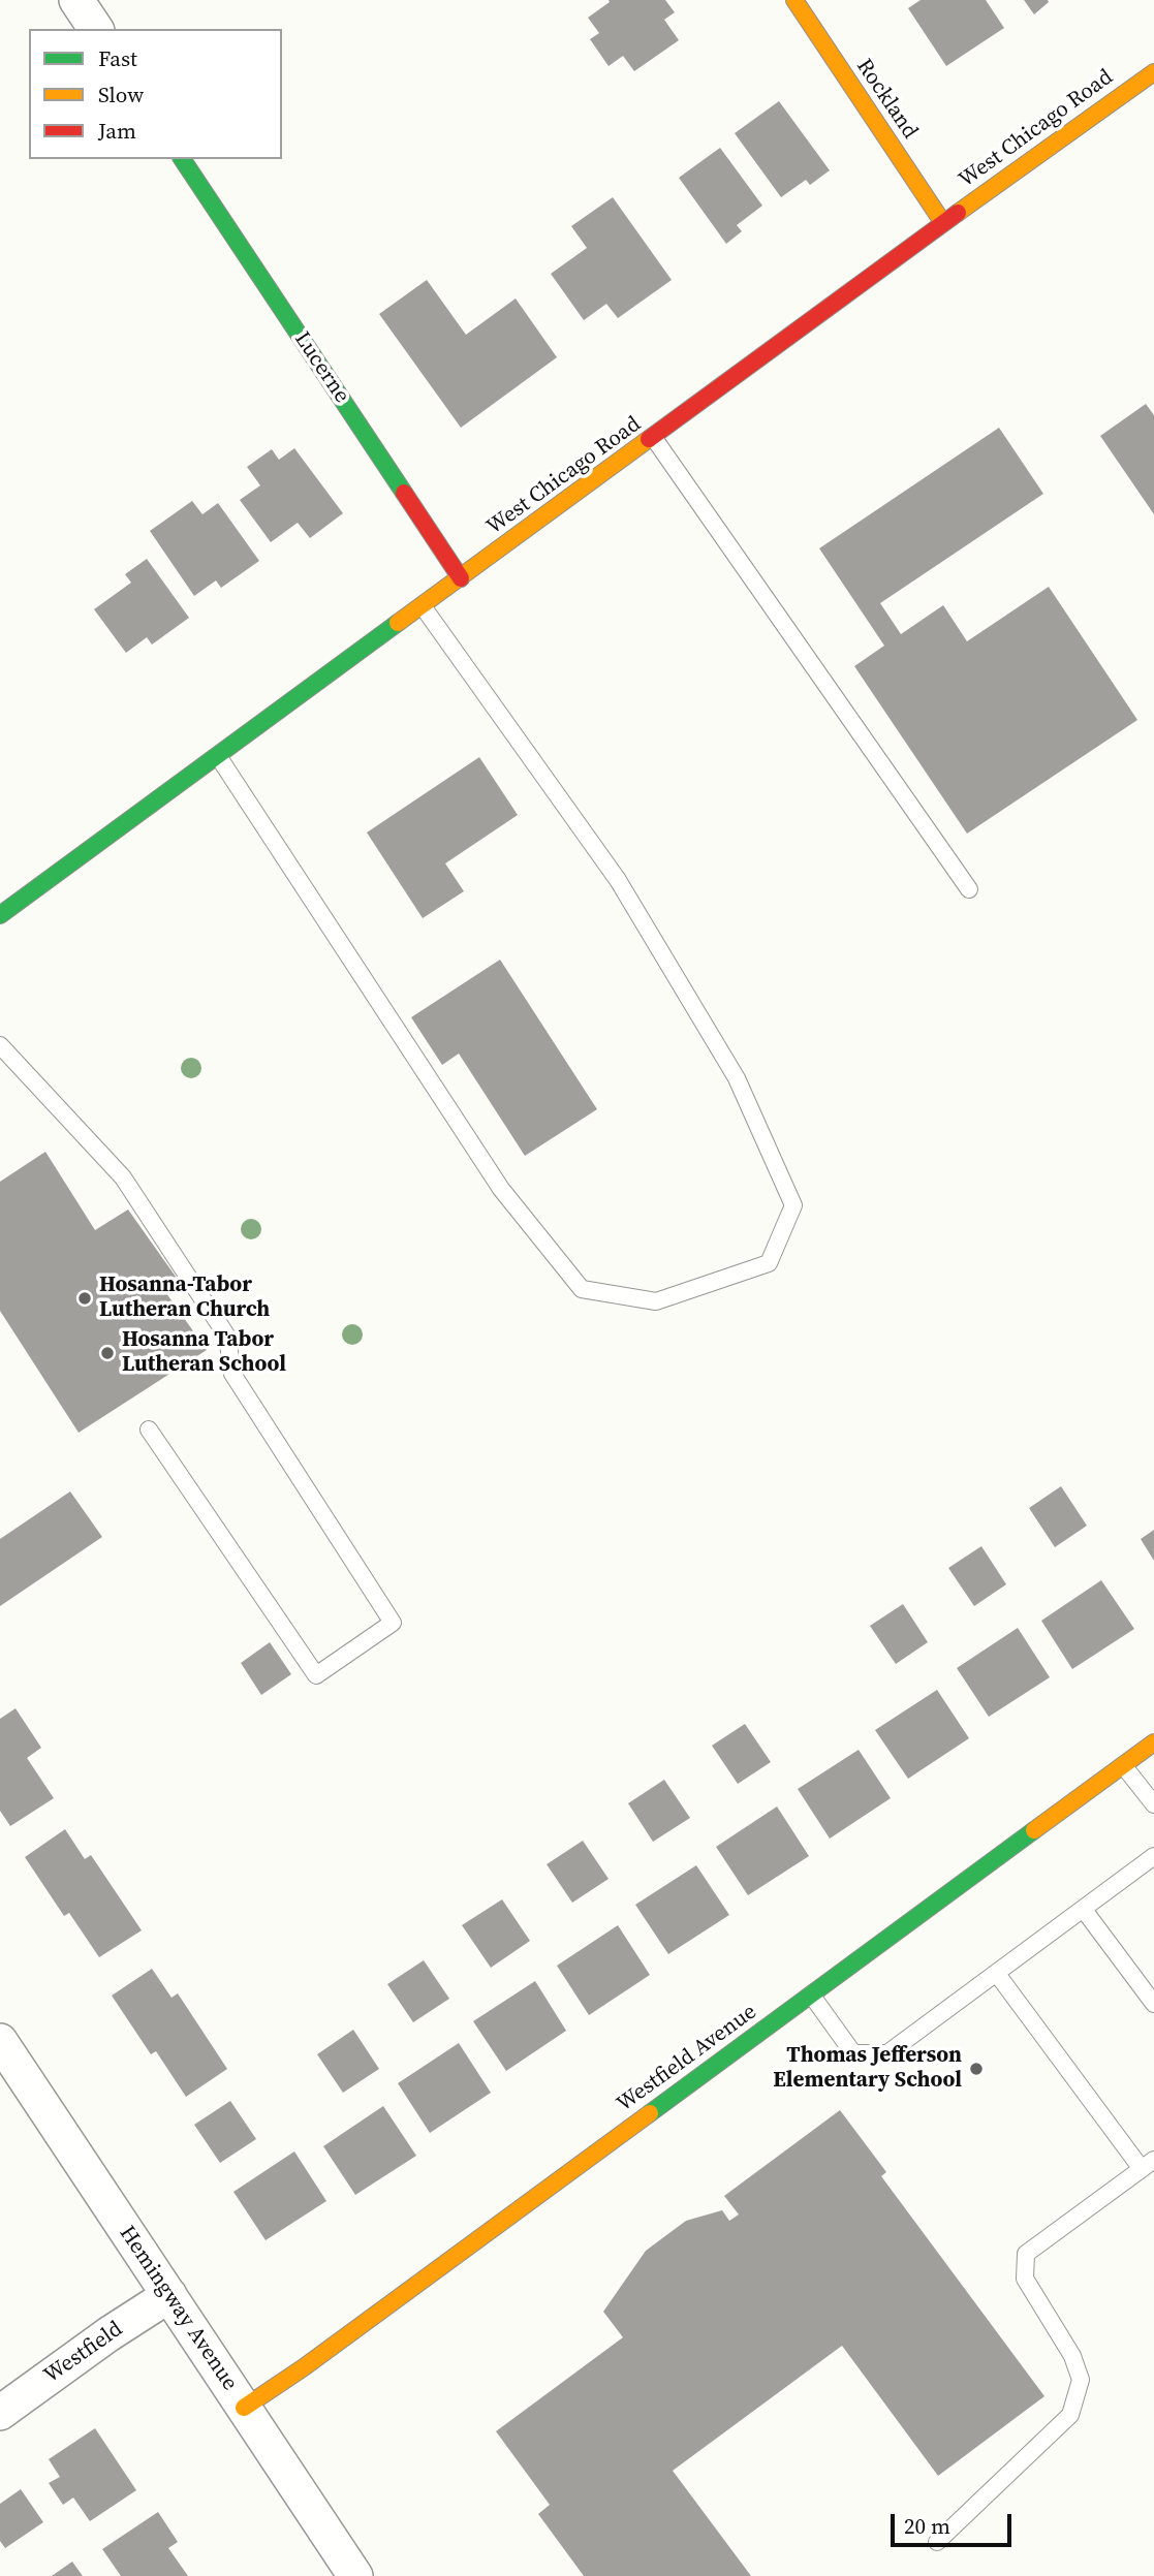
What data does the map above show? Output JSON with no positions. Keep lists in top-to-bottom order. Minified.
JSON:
{"streets":{"street":["Rockland","West Chicago Road","Lucerne","Westfield Avenue","Hemingway Avenue","Westfield"]},"crossings":[["Rockland","West Chicago Road"],["West Chicago Road","Lucerne"],["Westfield Avenue","Hemingway Avenue"],["Hemingway Avenue","Westfield"]],"places":["Hosanna-Tabor Lutheran Church","Hosanna Tabor Lutheran School","Thomas Jefferson Elementary School"],"legend":["Fast","Slow","Jam"],"scale_bar":"20 m"}
